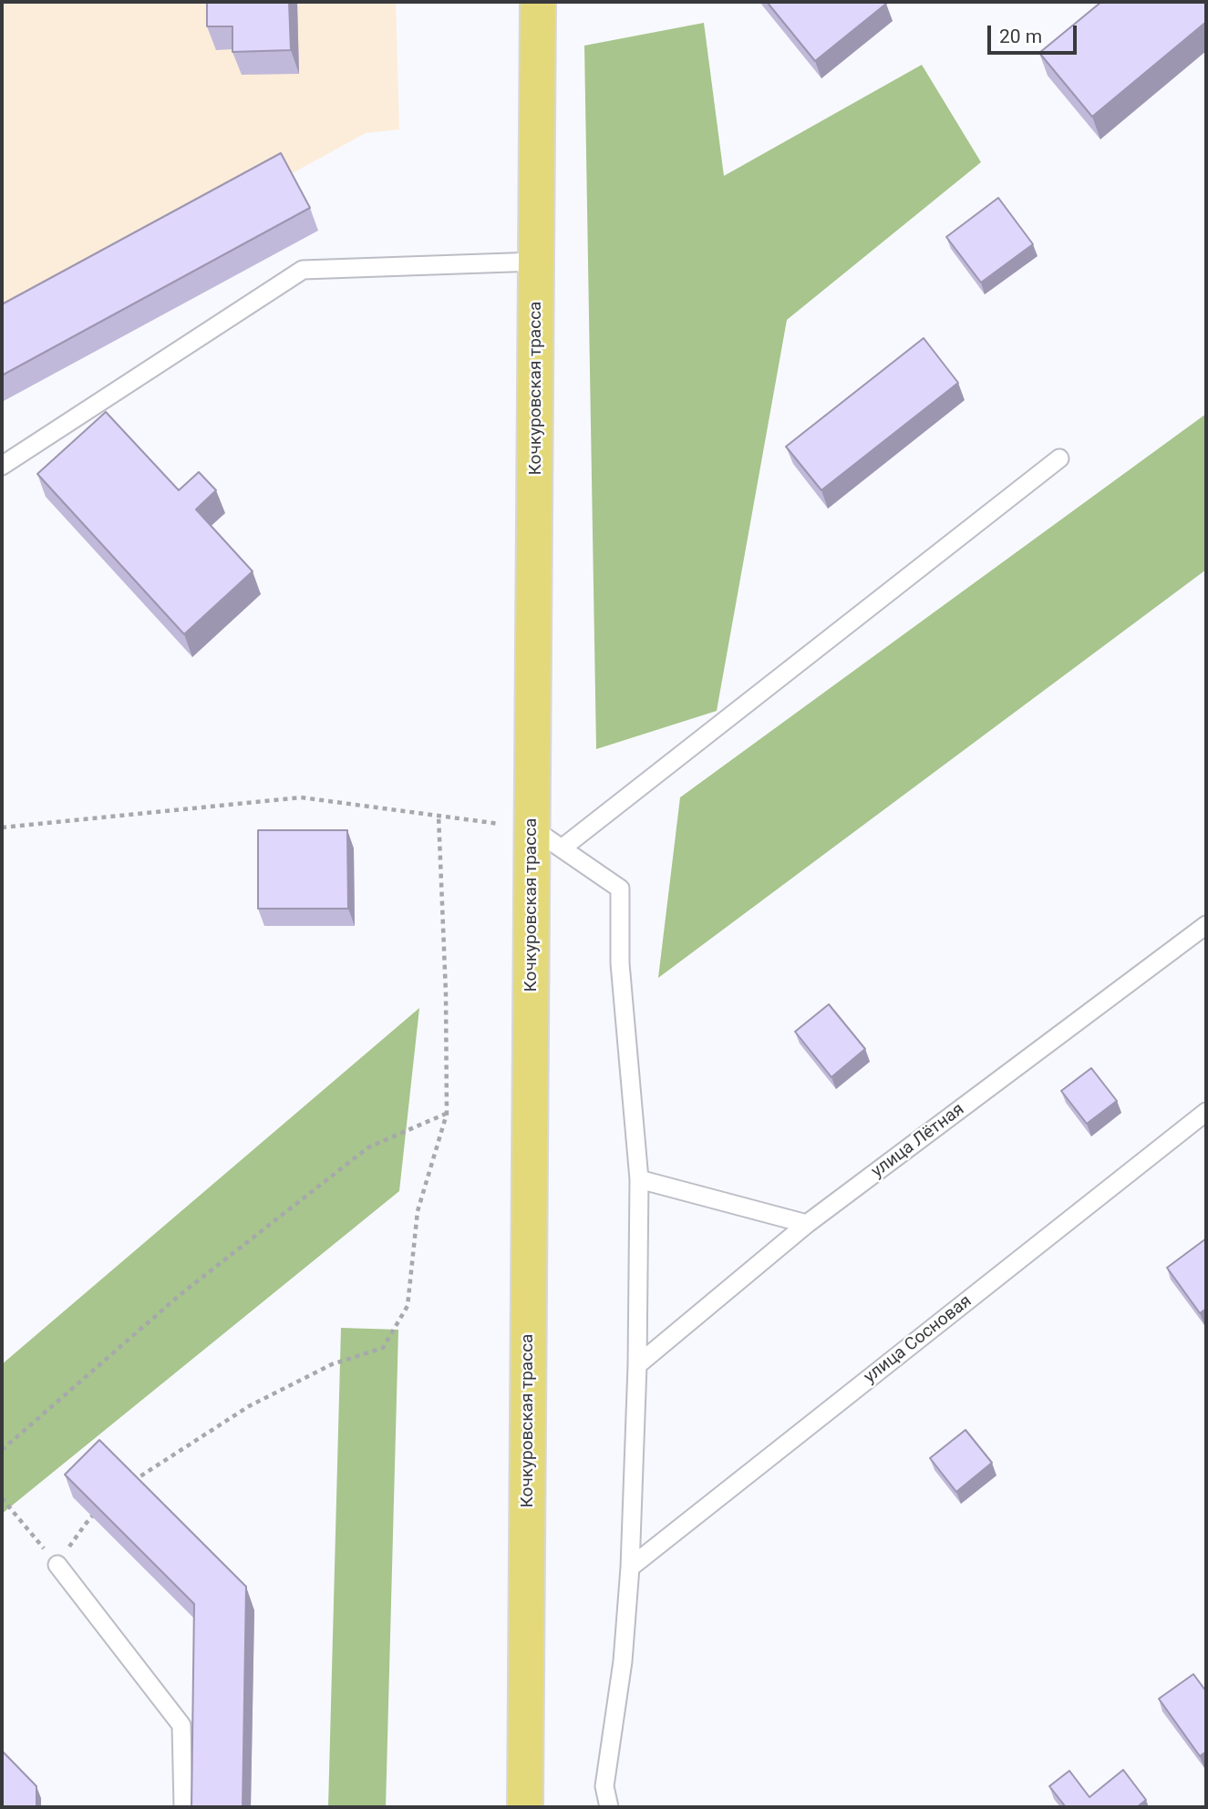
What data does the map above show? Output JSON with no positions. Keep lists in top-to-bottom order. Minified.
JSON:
{"streets":{"main road":["Кочкуровская трасса"],"lane":["улица Лётная","улица Сосновая"]},"scale_bar":"20 m"}
